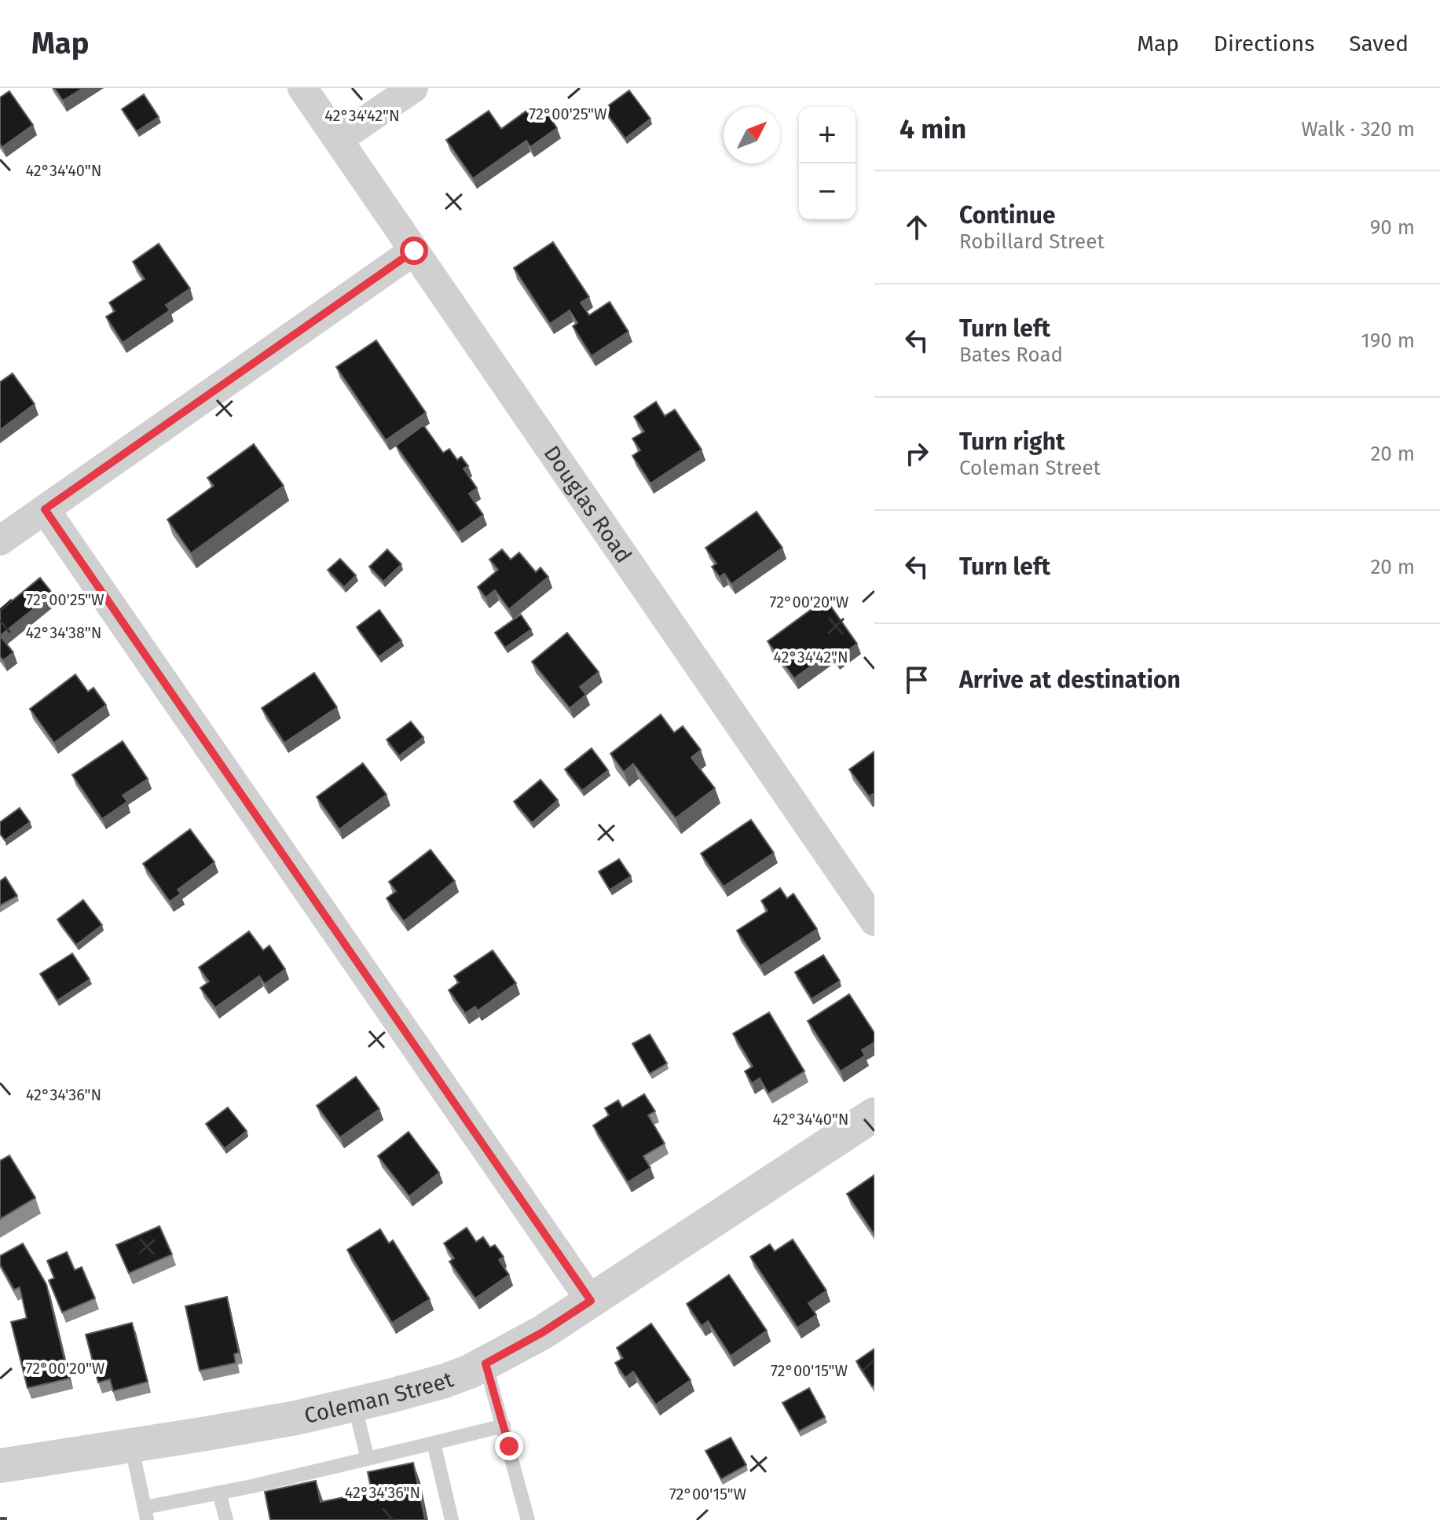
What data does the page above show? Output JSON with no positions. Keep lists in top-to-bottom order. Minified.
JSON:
{"streets":{"street":["Douglas Road","Coleman Street"]},"north":"top right","page":{"header":"Map","nav":["Map","Directions","Saved"],"heading":["4 min","Walk · 320 m"],"map_buttons":["+","−"],"list":[["Continue","Robillard Street","90 m"],["Turn left","Bates Road","190 m"],["Turn right","Coleman Street","20 m"],["Turn left","20 m"],"Arrive at destination"]},"coordinates":["72°00'25\"W","42°34'42\"N","42°34'40\"N","72°00'20\"W","42°34'38\"N","42°34'36\"N","72°00'15\"W"]}
